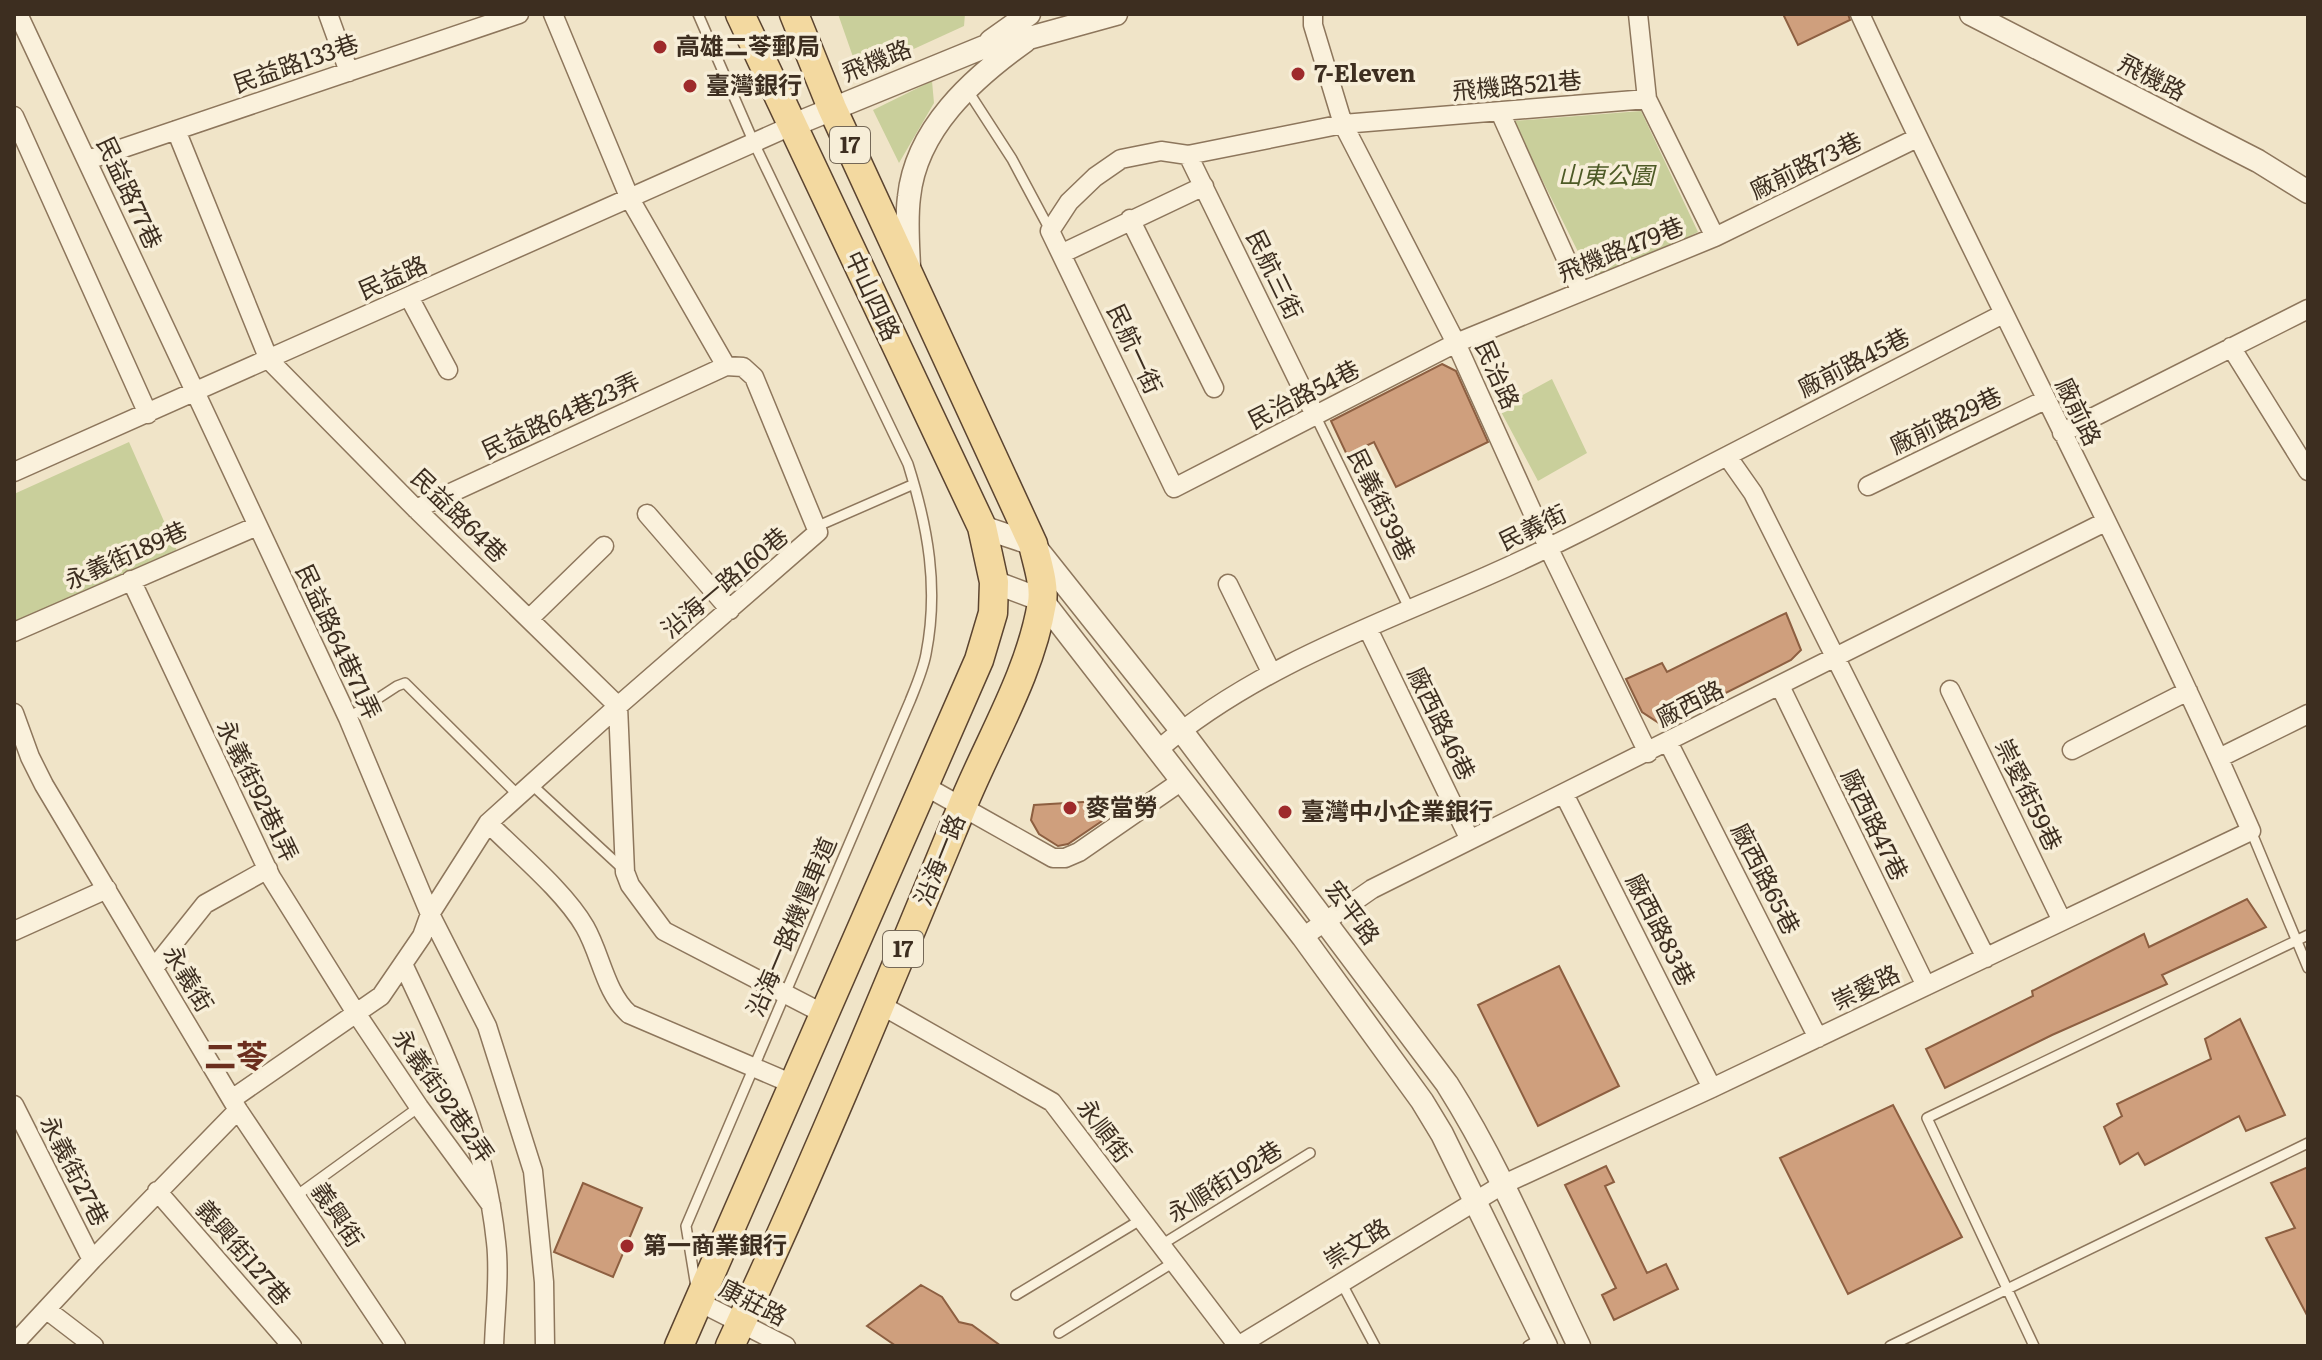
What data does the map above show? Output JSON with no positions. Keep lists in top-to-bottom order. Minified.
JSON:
{"streets":{"main road":["17","中山四路","沿海一路"],"street":["飛機路","民益路133巷","飛機路521巷","廠前路73巷","民益路77巷","飛機路479巷","民航三街","民益路","民航一街","廠前路45巷","民治路","民治路54巷","廠前路","民益路64巷23弄","廠前路29巷","民益路64巷","民義街","永義街189巷","沿海一路160巷","民益路64巷71弄","廠西路","廠西路46巷","永義街92巷1弄","崇愛街59巷","廠西路47巷","廠西路65巷","宏平路","廠西路83巷","永義街","崇愛路","永義街92巷2弄","永順街","永義街27巷","義興街","崇文路","義興街127巷","康莊路"],"lane":["民義街39巷","沿海一路機慢車道","永順街192巷"]},"crossings":[["飛機路","民益路"],["飛機路","中山四路"],["民益路133巷","民益路77巷"],["飛機路521巷","飛機路479巷"],["飛機路521巷","民治路"],["廠前路73巷","飛機路479巷"],["廠前路73巷","廠前路"],["民益路77巷","民益路"],["民益路77巷","民益路64巷71弄"],["飛機路479巷","民治路"],["飛機路479巷","民治路54巷"],["民航三街","民治路54巷"],["民航三街","民義街39巷"],["民益路","中山四路"],["民益路","民益路64巷"],["民益路","民益路64巷71弄"],["民益路","沿海一路機慢車道"],["中山四路","沿海一路"],["中山四路","宏平路"],["民航一街","民治路54巷"],["廠前路45巷","廠前路"],["廠前路45巷","民義街"],["民治路","民治路54巷"],["民治路","民義街"],["民治路","廠西路"],["民治路54巷","民義街39巷"],["廠前路","廠前路29巷"],["廠前路","廠西路"],["廠前路","崇愛路"],["民益路64巷23弄","民益路64巷"],["民益路64巷23弄","沿海一路160巷"],["民義街39巷","民義街"],["民益路64巷","沿海一路160巷"],["民義街","廠西路46巷"],["民義街","宏平路"],["永義街189巷","民益路64巷71弄"],["永義街189巷","永義街92巷1弄"],["廠西路","廠西路46巷"],["廠西路","廠西路47巷"],["廠西路","廠西路65巷"],["廠西路","宏平路"],["廠西路","廠西路83巷"],["永義街92巷1弄","永義街92巷2弄"],["崇愛街59巷","崇愛路"],["廠西路47巷","崇愛路"],["沿海一路","宏平路"],["沿海一路","沿海一路機慢車道"],["沿海一路","永順街"],["沿海一路","康莊路"],["廠西路65巷","崇愛路"],["宏平路","崇愛路"],["宏平路","崇文路"],["沿海一路機慢車道","康莊路"],["廠西路83巷","崇愛路"],["永義街","義興街"],["崇愛路","崇文路"],["永順街","永順街192巷"],["永順街","崇文路"]],"districts":["二苓"],"parks":["山東公園"],"places":["高雄二苓郵局","7-Eleven","臺灣銀行","麥當勞","臺灣中小企業銀行","第一商業銀行"]}
